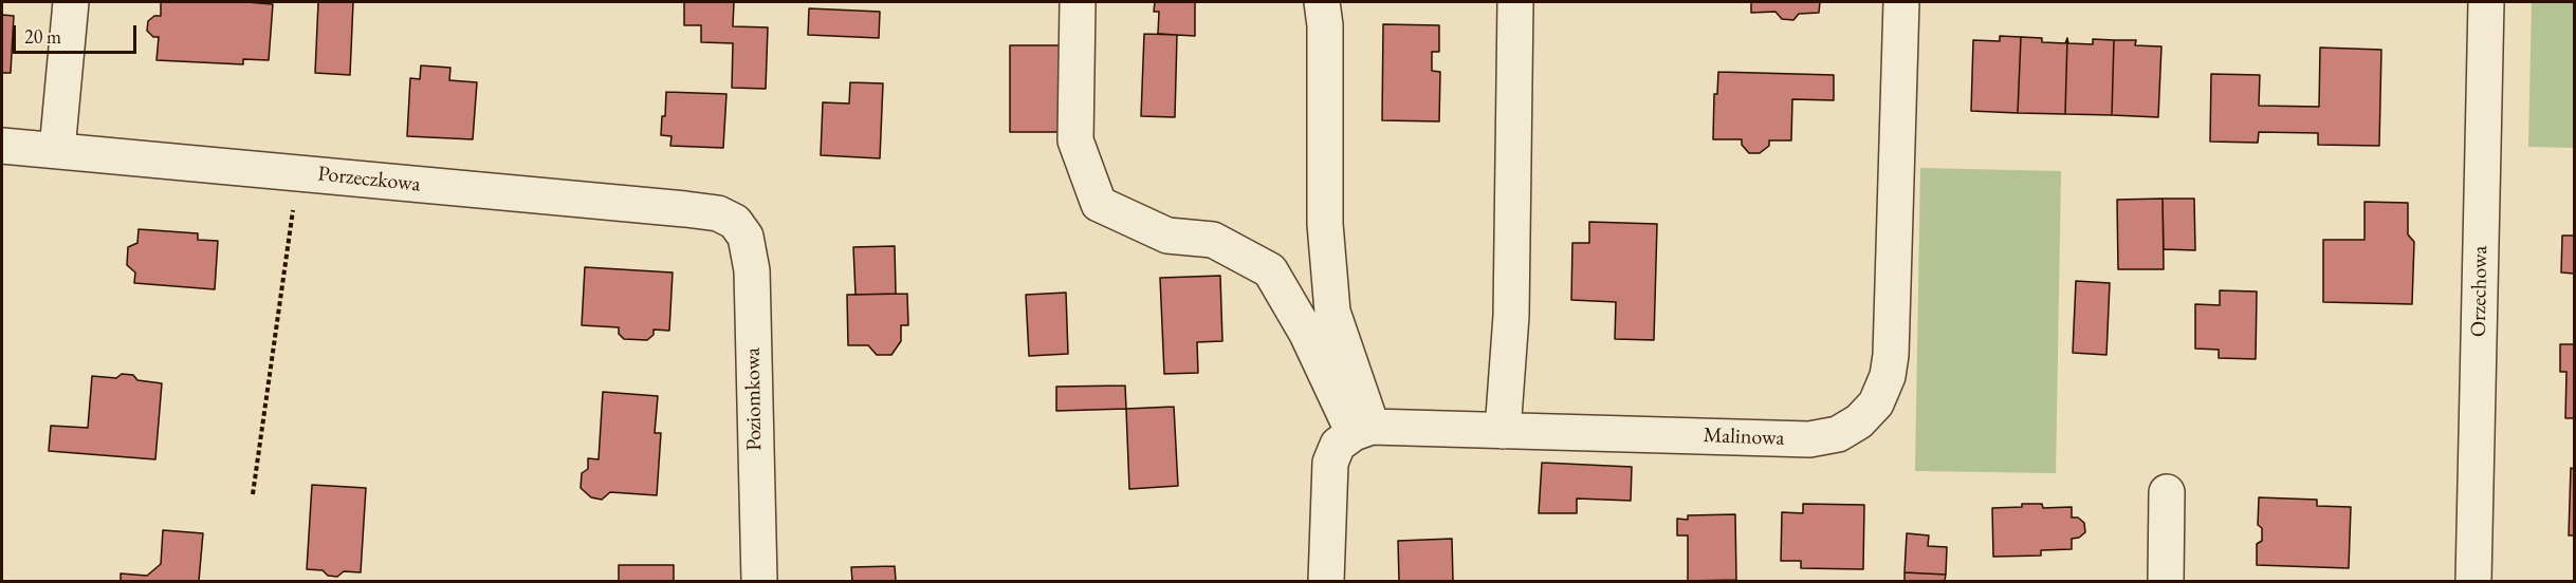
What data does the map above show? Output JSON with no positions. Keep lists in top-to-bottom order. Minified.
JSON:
{"streets":{"street":["Porzeczkowa","Orzechowa","Poziomkowa","Malinowa"]},"crossings":[["Porzeczkowa","Poziomkowa"]],"scale_bar":"20 m"}
